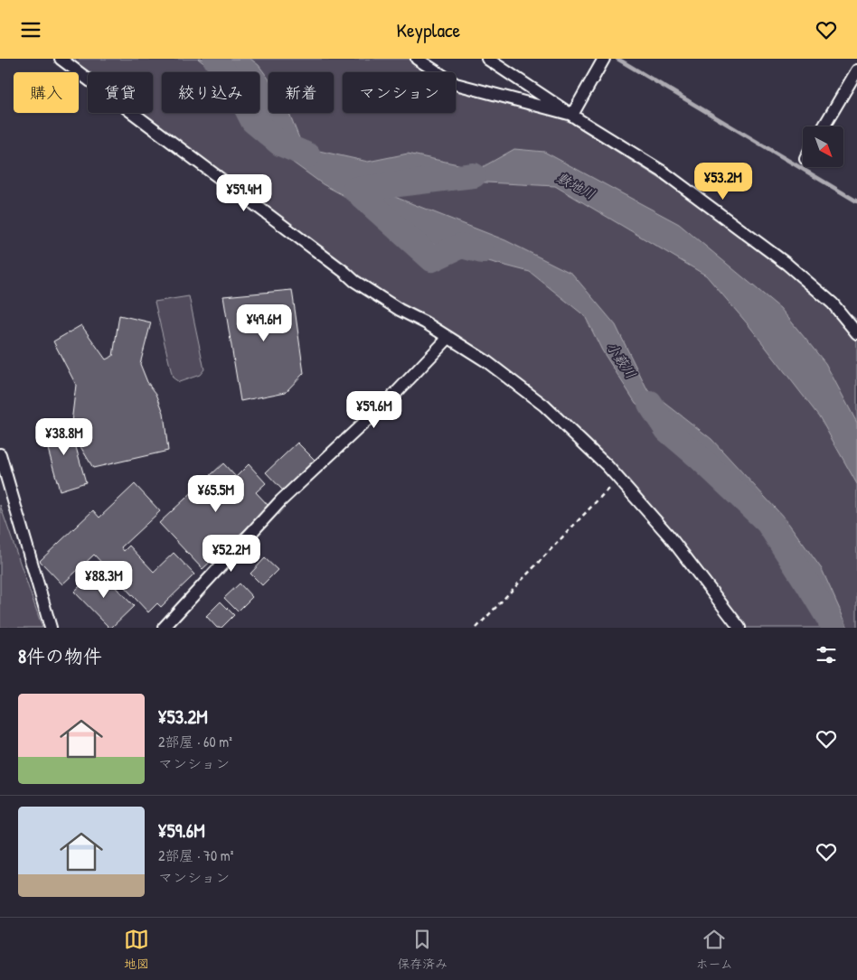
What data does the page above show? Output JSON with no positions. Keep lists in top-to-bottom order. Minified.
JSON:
{"water":["敷地川","小薮川"],"north":"bottom right","page":{"header":"Keyplace","chip":["購入","賃貸","絞り込み","新着","マンション"],"price":["¥53.2M","¥59.4M","¥49.6M","¥59.6M","¥38.8M","¥65.5M","¥52.2M","¥88.3M"],"heading":"8件の物件","list":[{"name":"¥53.2M","note":"2部屋 · 60 m² · マンション"},{"name":"¥59.6M","note":"2部屋 · 70 m² · マンション"}],"tabs":["地図","保存済み","ホーム"]}}
